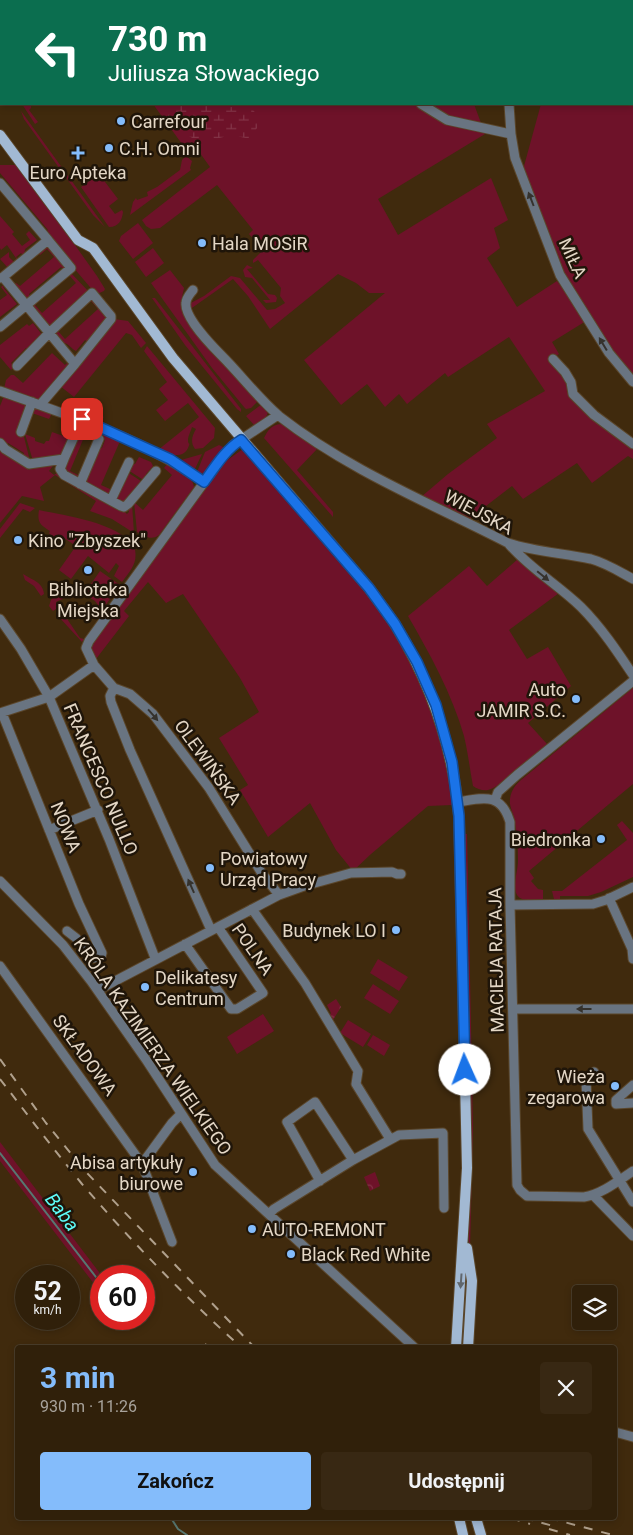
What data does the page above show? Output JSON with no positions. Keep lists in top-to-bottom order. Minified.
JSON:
{"streets":{"street":["MIŁA","WIEJSKA","OLEWIŃSKA","FRANCESCO NULLO","NOWA","POLNA","MACIEJA RATAJA","KRÓLA KAZIMIERZA WIELKIEGO","SKŁADOWA"]},"crossings":[["OLEWIŃSKA","POLNA"],["FRANCESCO NULLO","POLNA"],["POLNA","KRÓLA KAZIMIERZA WIELKIEGO"]],"one_way":["MIŁA"],"water":["Baba"],"places":{"other":["Carrefour","C.H. Omni","Hala MOSiR","Kino \"Zbyszek\"","Biblioteka Miejska","Auto JAMIR S.C.","Biedronka","Powiatowy Urząd Pracy","Budynek LO I","Delikatesy Centrum","Wieża zegarowa","Abisa artykuły biurowe","AUTO-REMONT","Black Red White"],"health":["Euro Apteka"]},"page":{"turn":["730 m","Juliusza Słowackiego"],"speed":"52 km/h","limit":"60","heading":["3 min","930 m · 11:26"],"buttons":["Zakończ","Udostępnij"]}}
